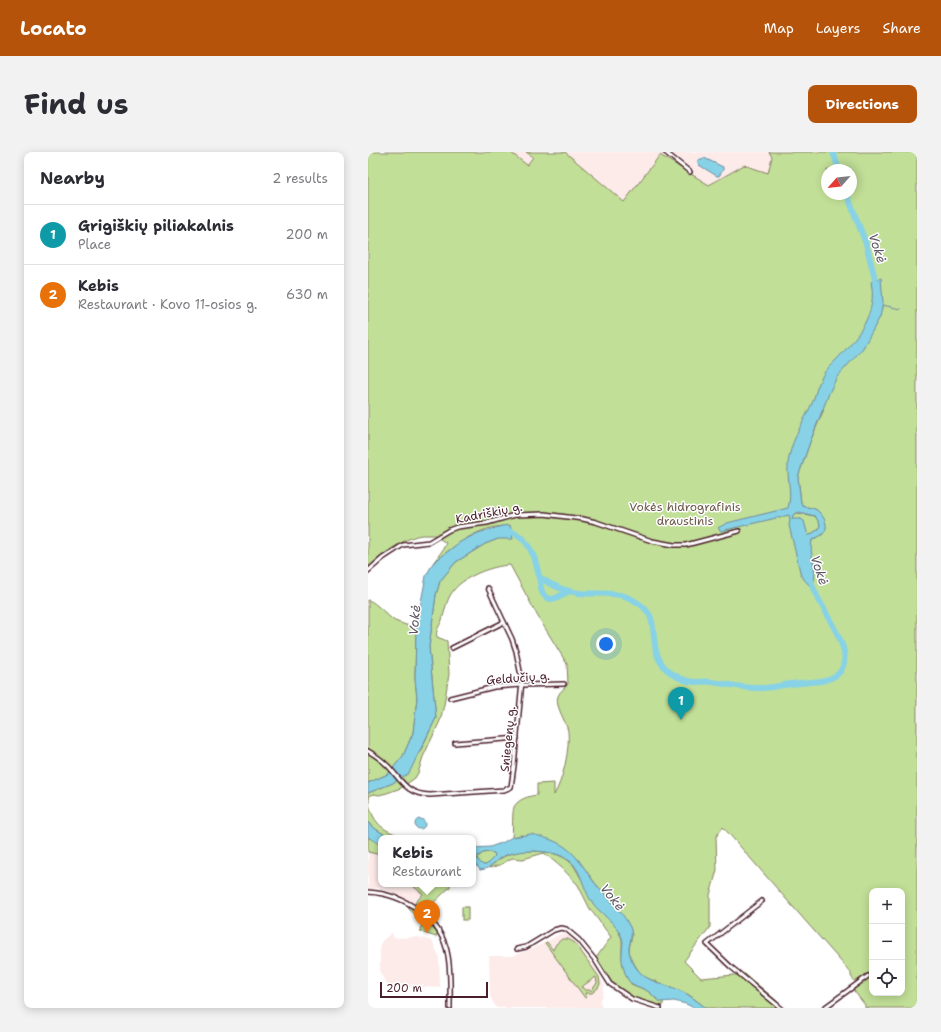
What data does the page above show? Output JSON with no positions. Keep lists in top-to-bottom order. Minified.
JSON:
{"streets":{"street":["Kadriškių g.","Geldučių g.","Sniegenų g."]},"crossings":[["Geldučių g.","Sniegenų g."]],"water":["Vokė"],"parks":["Vokės hidrografinis draustinis"],"scale_bar":"200 m","north":"bottom left","page":{"header":"Locato","nav":["Map","Layers","Share"],"title":"Find us","buttons":"Directions","heading":["Nearby","2 results"],"list":[{"mark":"1","name":"Grigiškių piliakalnis","note":"Place","value":"200 m"},{"mark":"2","name":"Kebis","note":"Restaurant · Kovo 11-osios g.","value":"630 m"}],"pins":["1","2"],"popup":["Kebis","Restaurant"],"map_buttons":["+","−"],"scale":"200 m"}}
